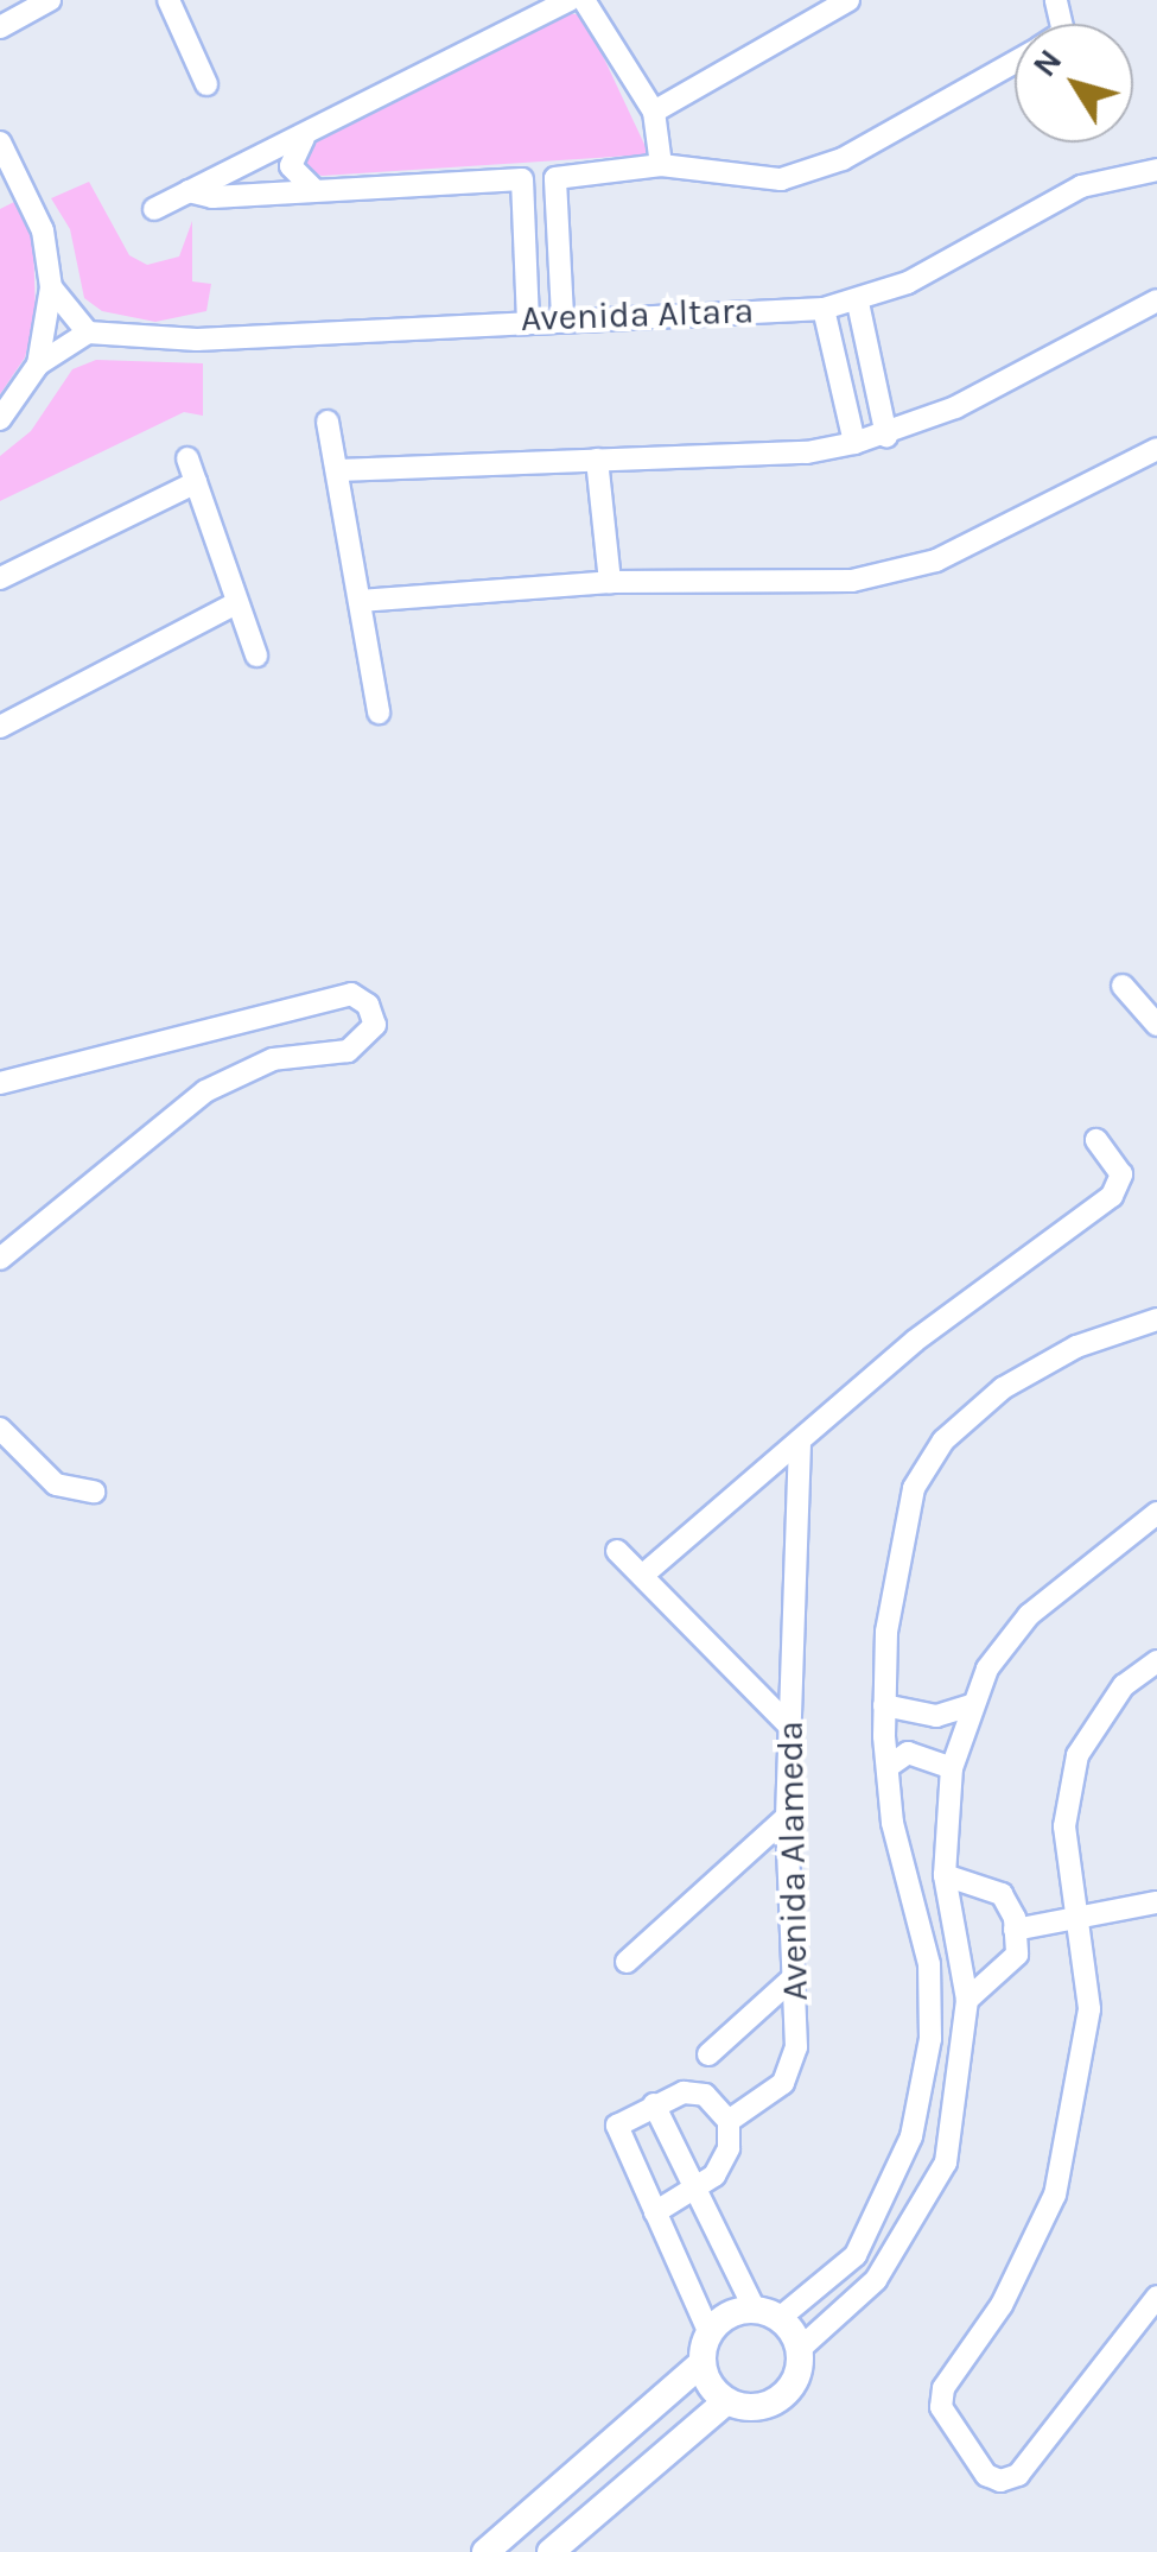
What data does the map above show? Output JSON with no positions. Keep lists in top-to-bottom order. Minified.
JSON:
{"streets":{"street":["Avenida Altara","Avenida Alameda"]},"north":"top left"}
